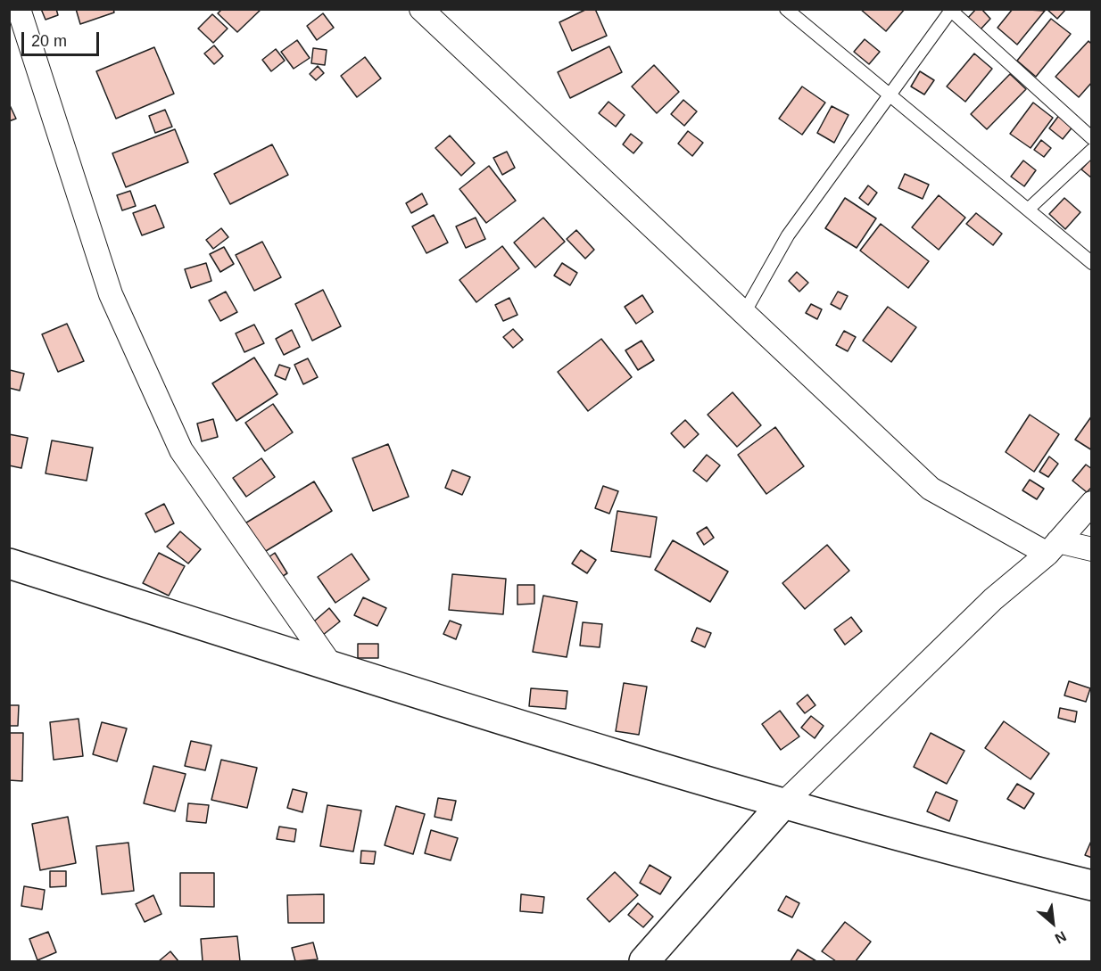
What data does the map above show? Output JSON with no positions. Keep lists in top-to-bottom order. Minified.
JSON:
{"scale_bar":"20 m","north":"bottom right"}
